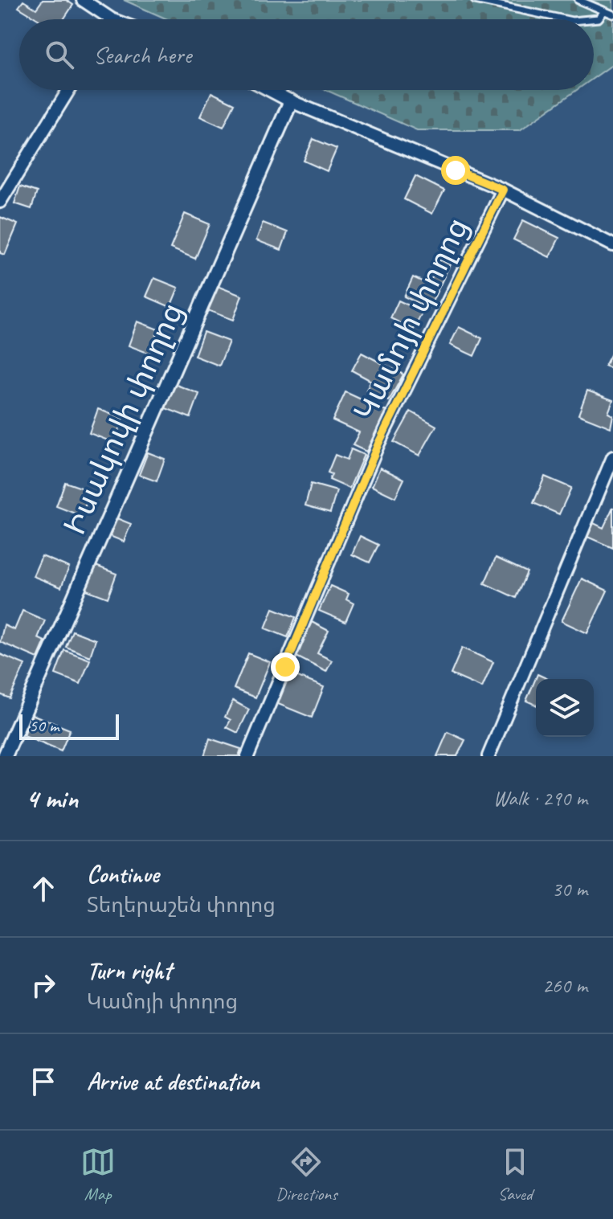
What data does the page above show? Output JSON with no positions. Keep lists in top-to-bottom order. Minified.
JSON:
{"streets":{"street":["Կամոյի փողոց","Իսակովի փողոց"]},"scale_bar":"50 m","page":{"search":"Search here","scale":"50 m","heading":["4 min","Walk · 290 m"],"list":[["Continue","Տեղերաշեն փողոց","30 m"],["Turn right","Կամոյի փողոց","260 m"],"Arrive at destination"],"nav":["Map","Directions","Saved"]}}
